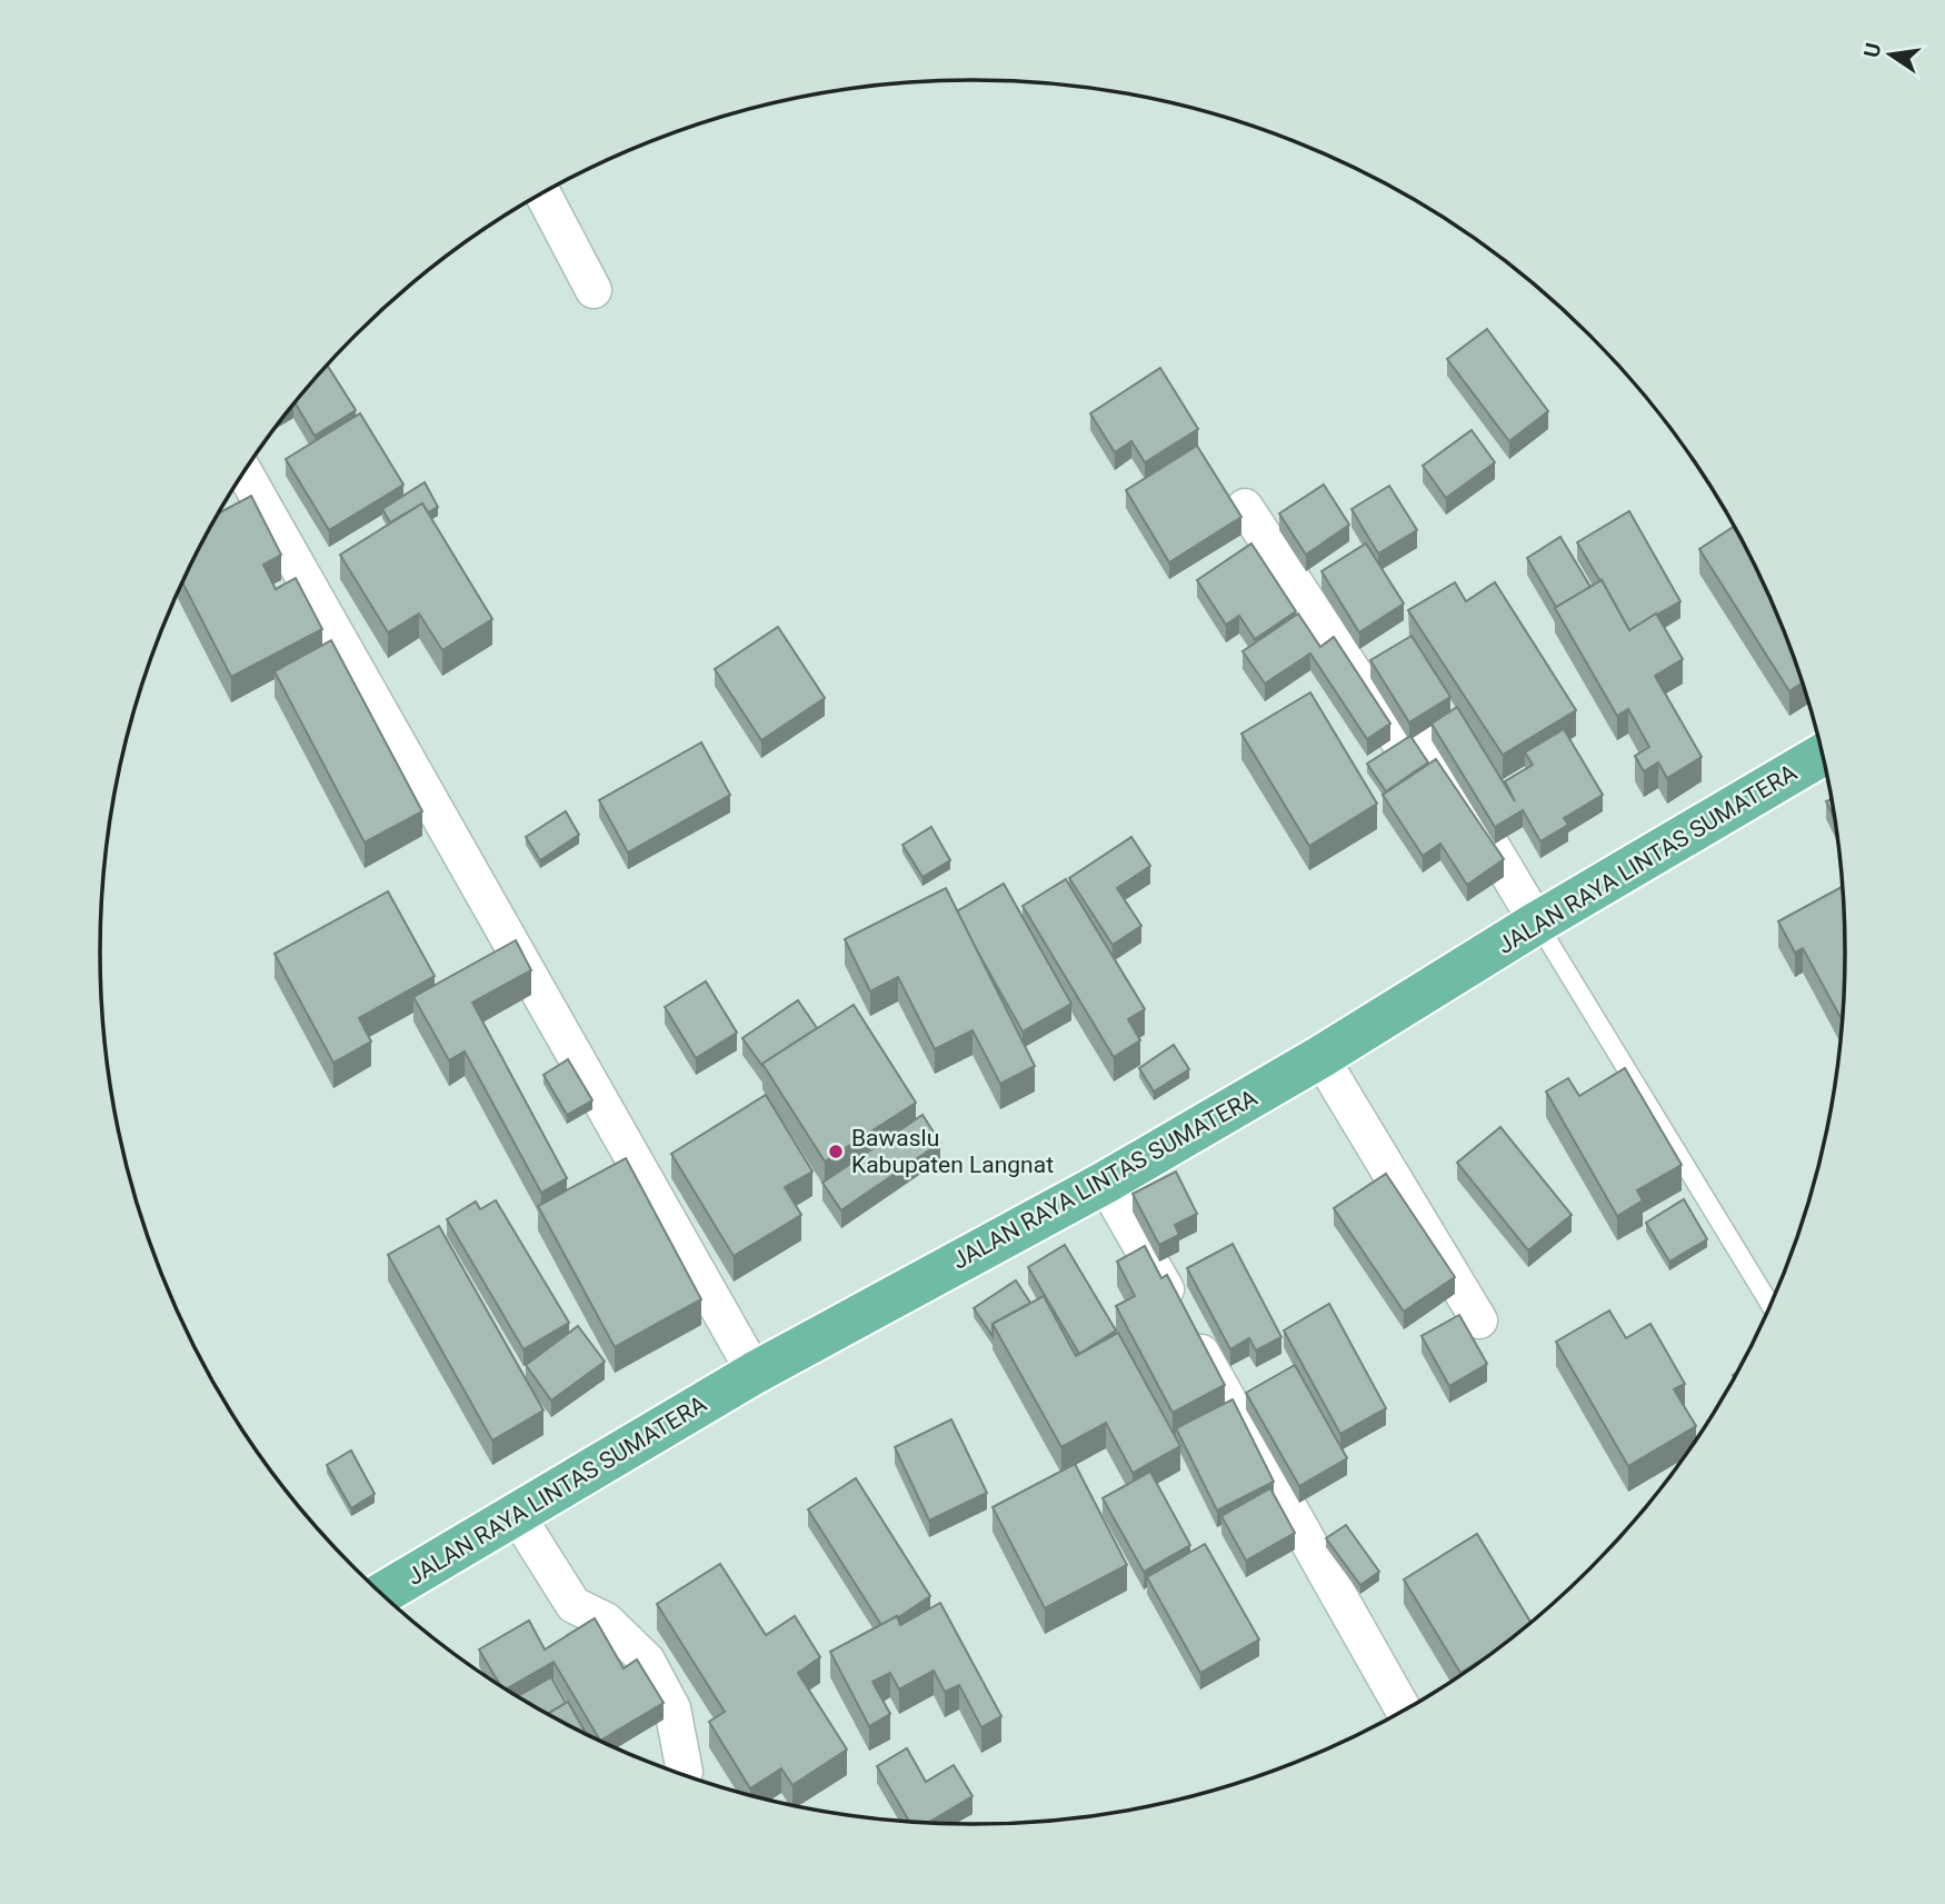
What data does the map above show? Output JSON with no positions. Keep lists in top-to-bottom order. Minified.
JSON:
{"streets":{"highway":["JALAN RAYA LINTAS SUMATERA"]},"places":["Bawaslu Kabupaten Langnat"],"north":"left"}
